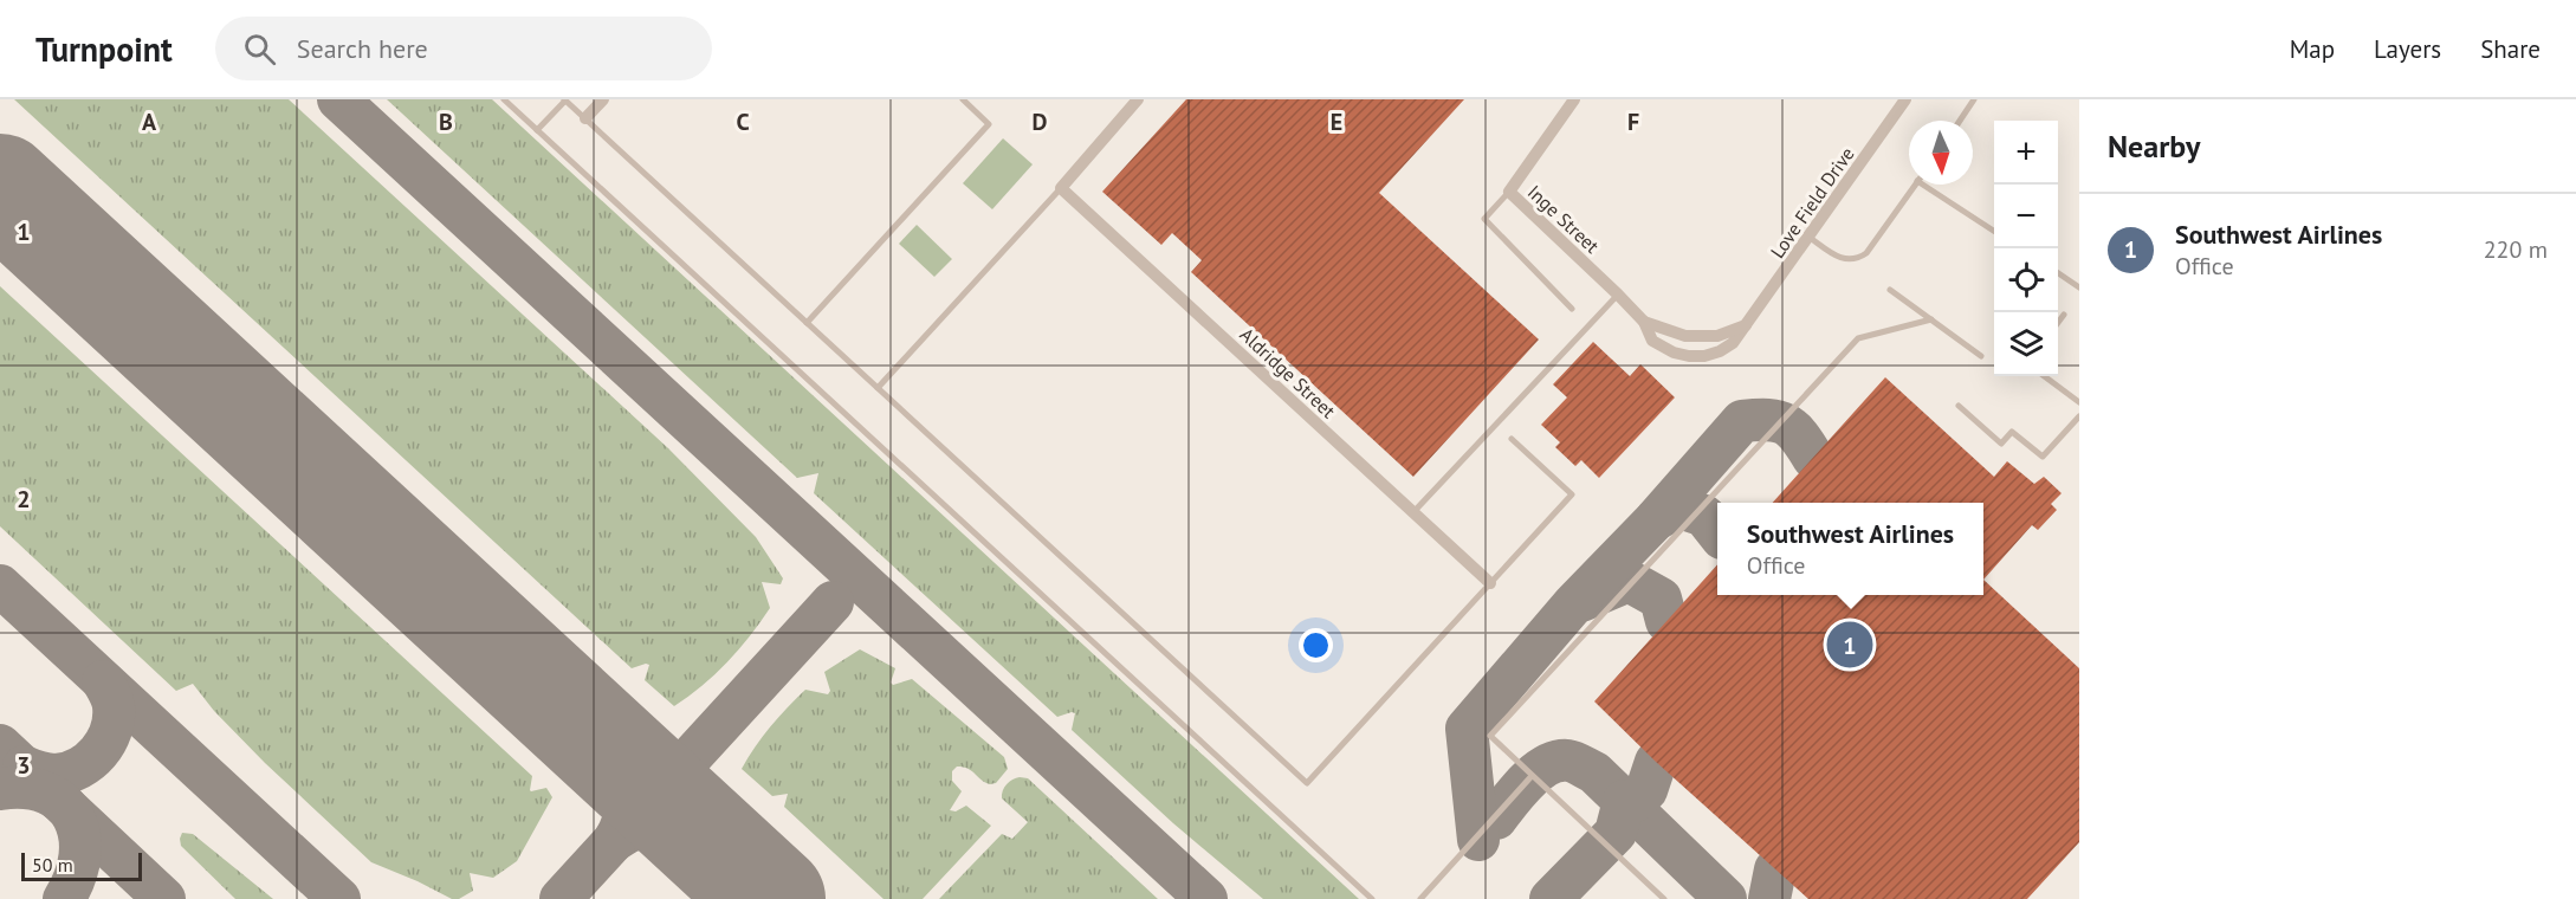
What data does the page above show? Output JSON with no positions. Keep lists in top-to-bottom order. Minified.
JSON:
{"streets":{"street":["Love Field Drive","Inge Street","Aldridge Street"]},"crossings":[["Love Field Drive","Inge Street"]],"scale_bar":"50 m","north":"bottom","page":{"header":"Turnpoint","search":"Search here","nav":["Map","Layers","Share"],"heading":"Nearby","map_buttons":["+","−"],"list":[{"mark":"1","name":"Southwest Airlines","note":"Office","value":"220 m"}],"popup":["Southwest Airlines","Office"],"pins":"1","scale":"50 m"},"grid":{"columns":["A","B","C","D","E","F"],"rows":["1","2","3"]}}
